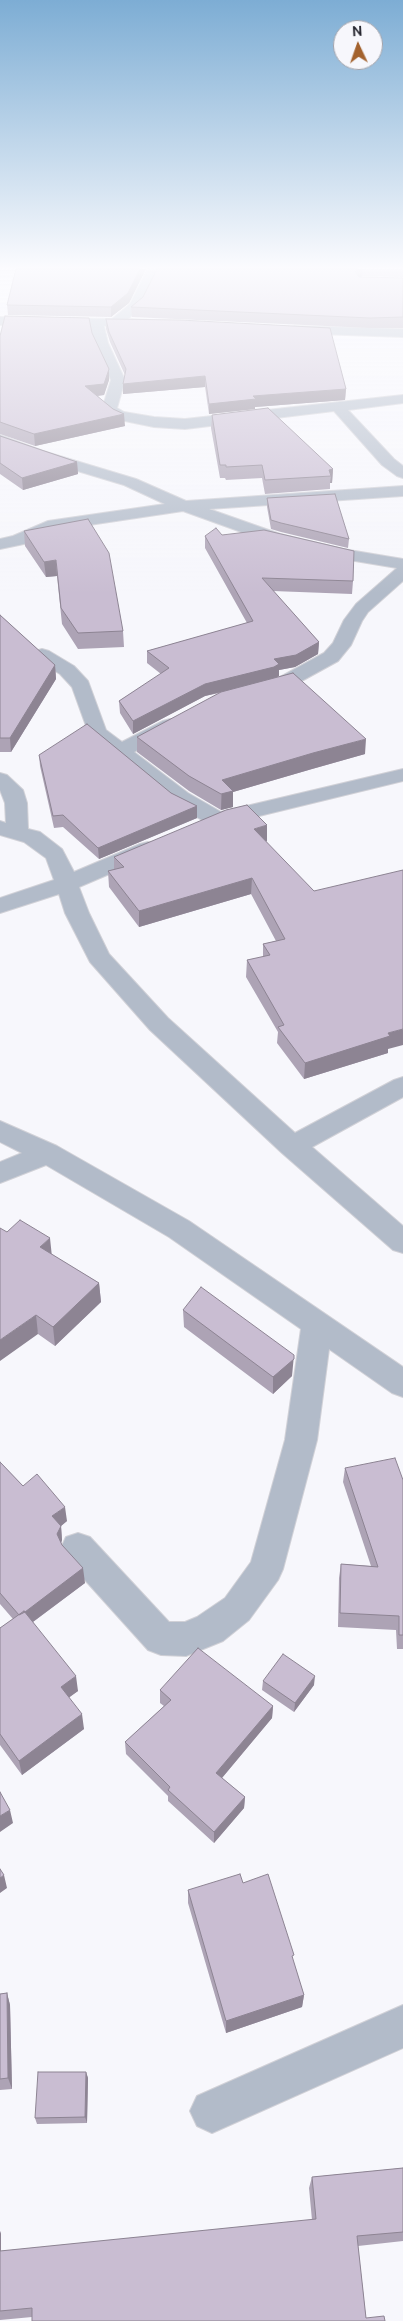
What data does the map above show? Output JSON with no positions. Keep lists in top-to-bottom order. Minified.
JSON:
{"north":"top"}
